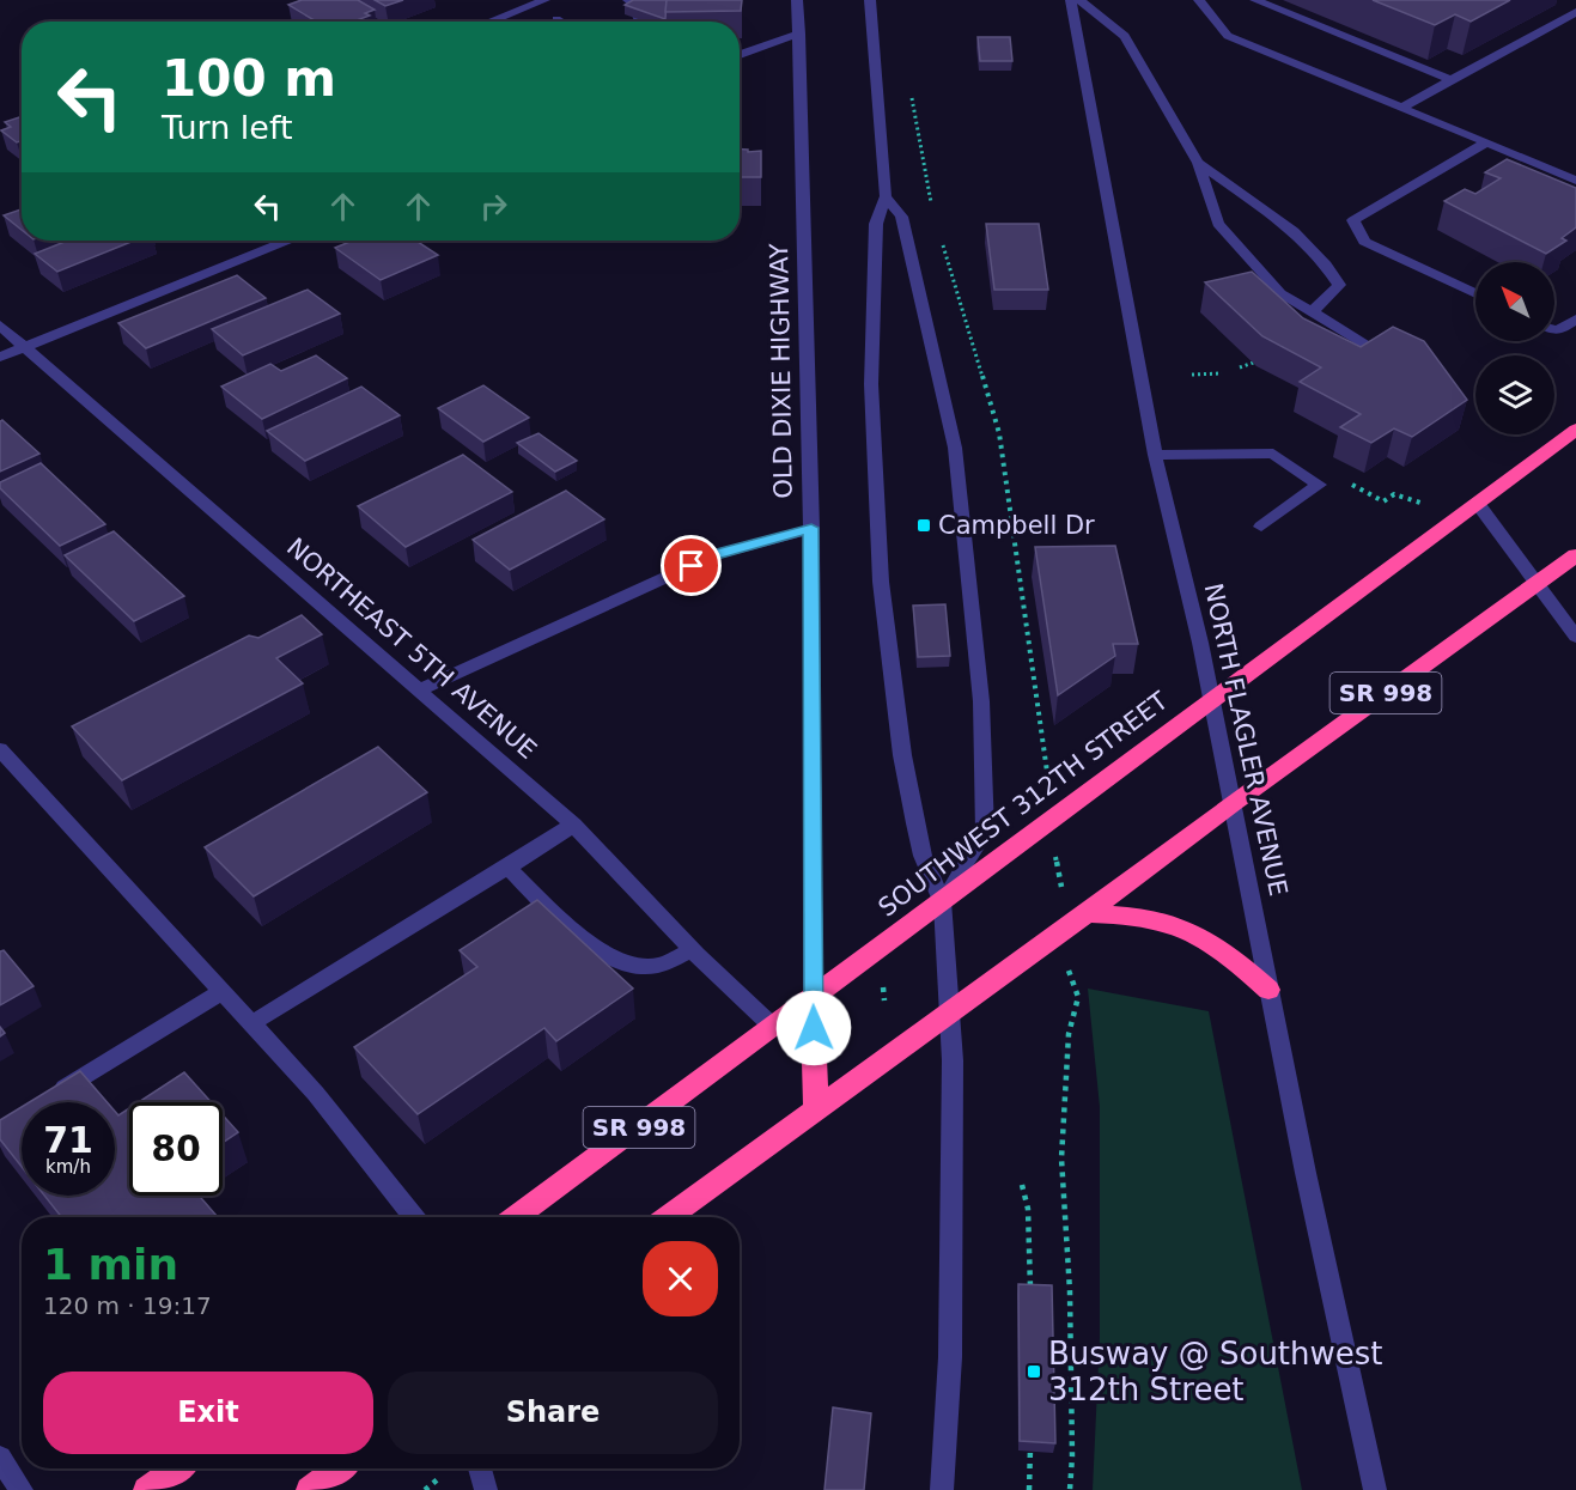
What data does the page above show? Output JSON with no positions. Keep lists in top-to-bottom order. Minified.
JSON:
{"streets":{"highway":["SR 998","SOUTHWEST 312TH STREET"],"street":["OLD DIXIE HIGHWAY","NORTHEAST 5TH AVENUE","NORTH FLAGLER AVENUE"]},"crossings":[["OLD DIXIE HIGHWAY","SOUTHWEST 312TH STREET"],["NORTHEAST 5TH AVENUE","SOUTHWEST 312TH STREET"],["SR 998","NORTH FLAGLER AVENUE"],["NORTH FLAGLER AVENUE","SOUTHWEST 312TH STREET"]],"places":{"transit":["Campbell Dr","Busway @ Southwest 312th Street"]},"north":"top left","page":{"turn":["100 m","Turn left"],"speed":"71 km/h","limit":"80","heading":["1 min","120 m · 19:17"],"buttons":["Exit","Share"]}}
